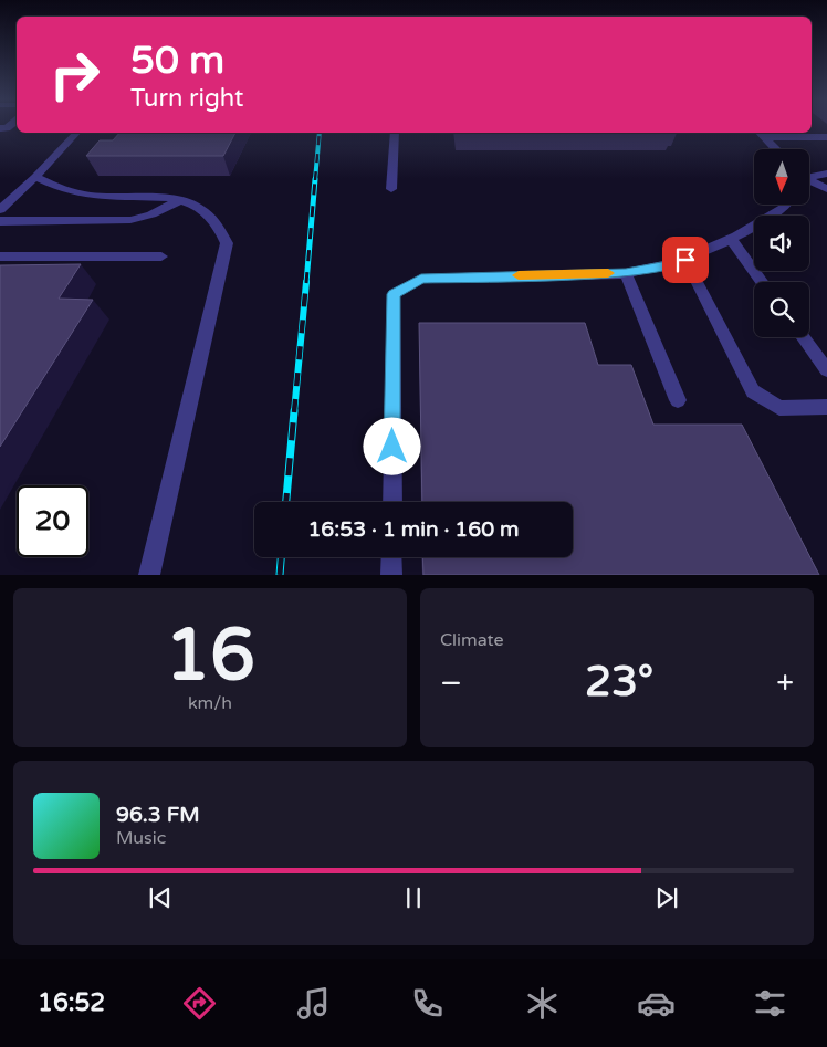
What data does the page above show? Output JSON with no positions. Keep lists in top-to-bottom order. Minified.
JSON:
{"north":"bottom","page":{"turn":["50 m","Turn right"],"limit":"20","trip":"16:53 · 1 min · 160 m","tile":[["16","km/h"],"Climate"],"heat":["−","23°","+"],"song":["96.3 FM","Music"],"tabs":"16:52"}}
